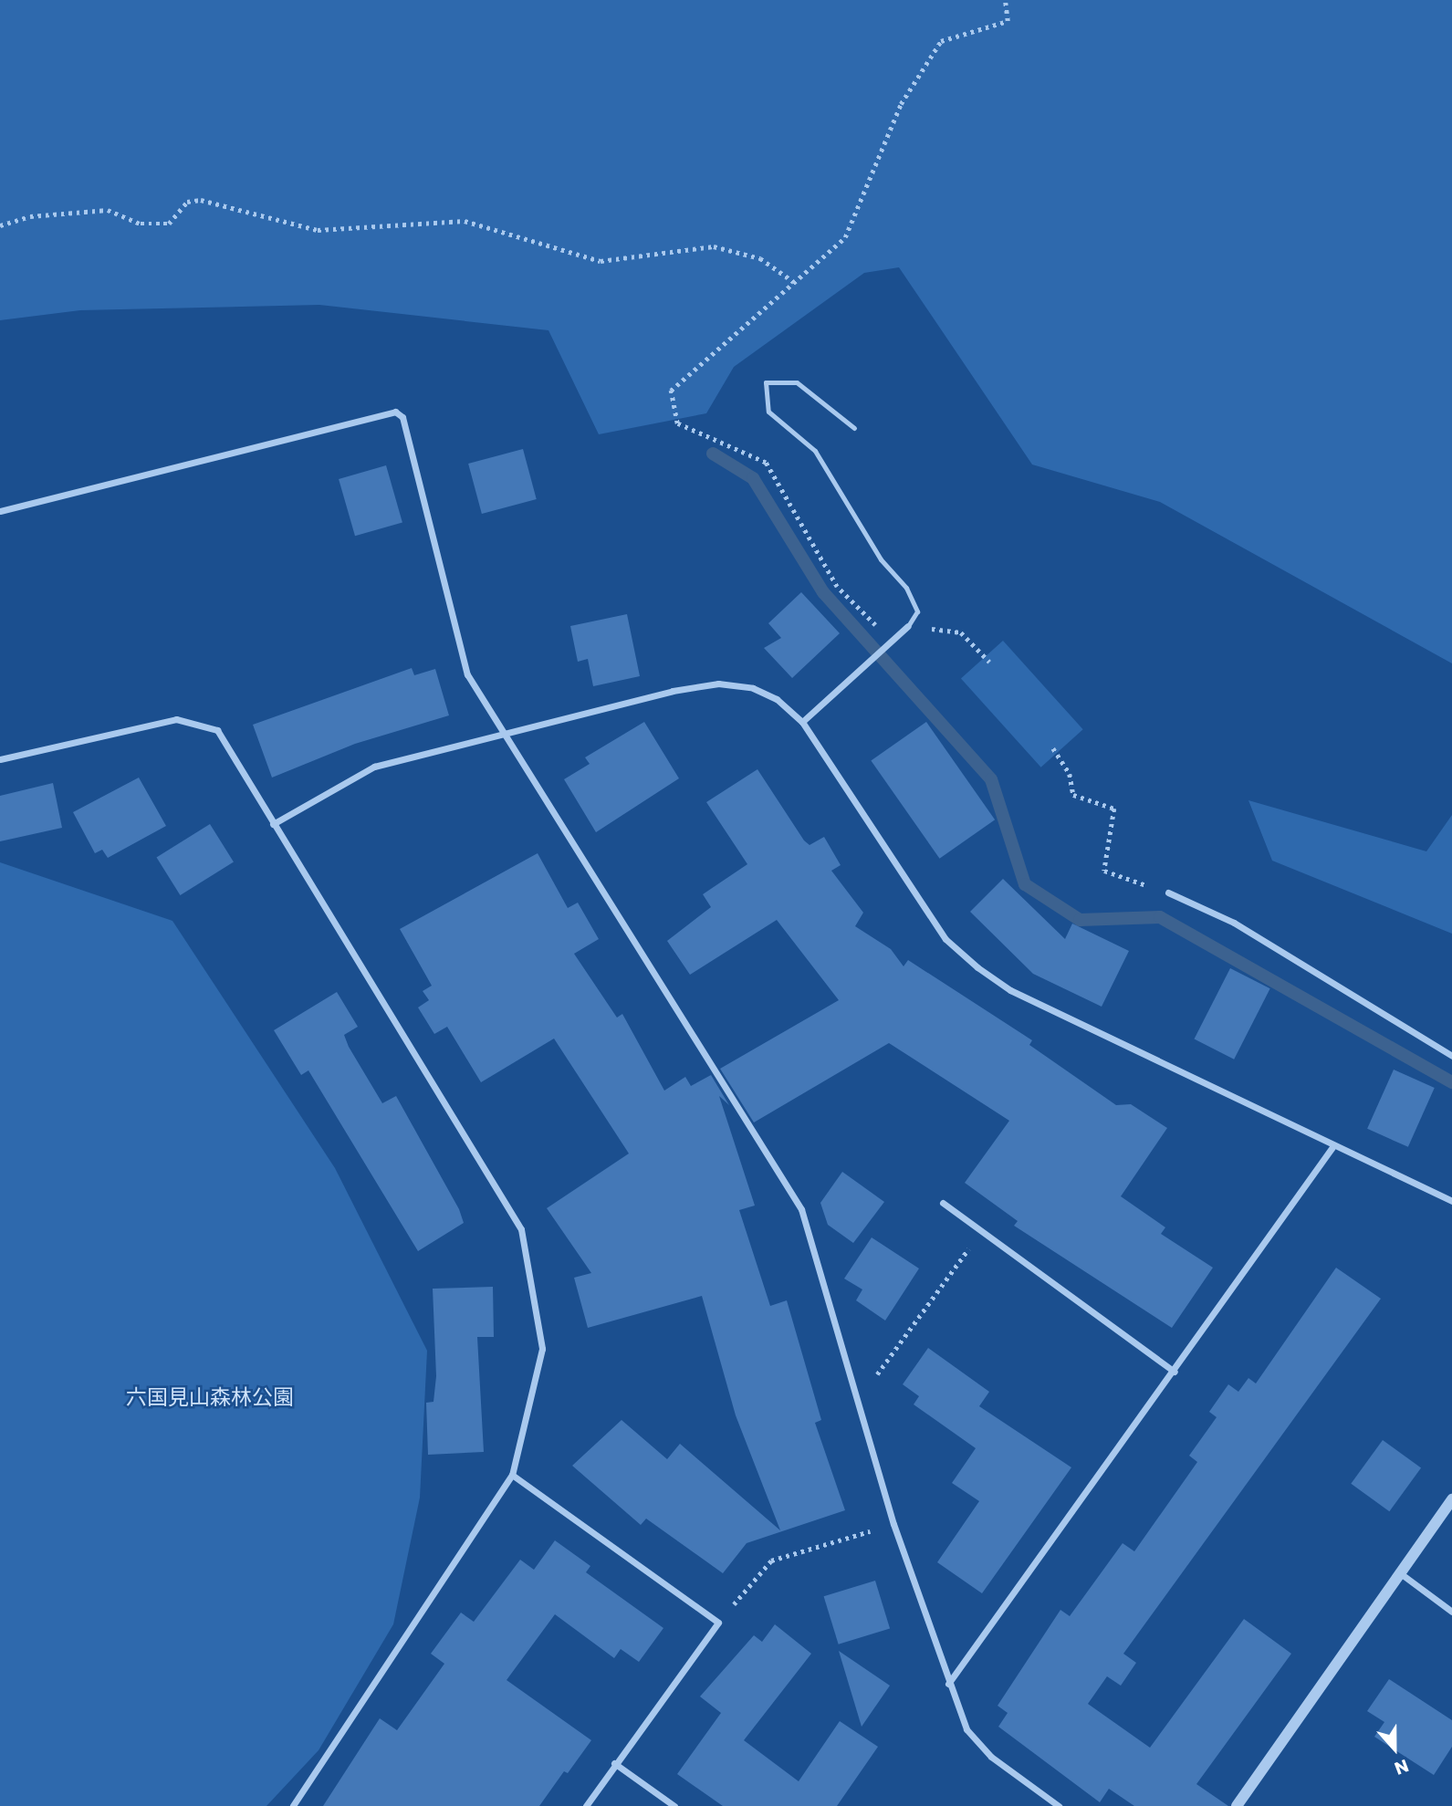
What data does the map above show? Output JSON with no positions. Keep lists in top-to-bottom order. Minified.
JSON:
{"parks":["六国見山森林公園"],"north":"bottom"}
